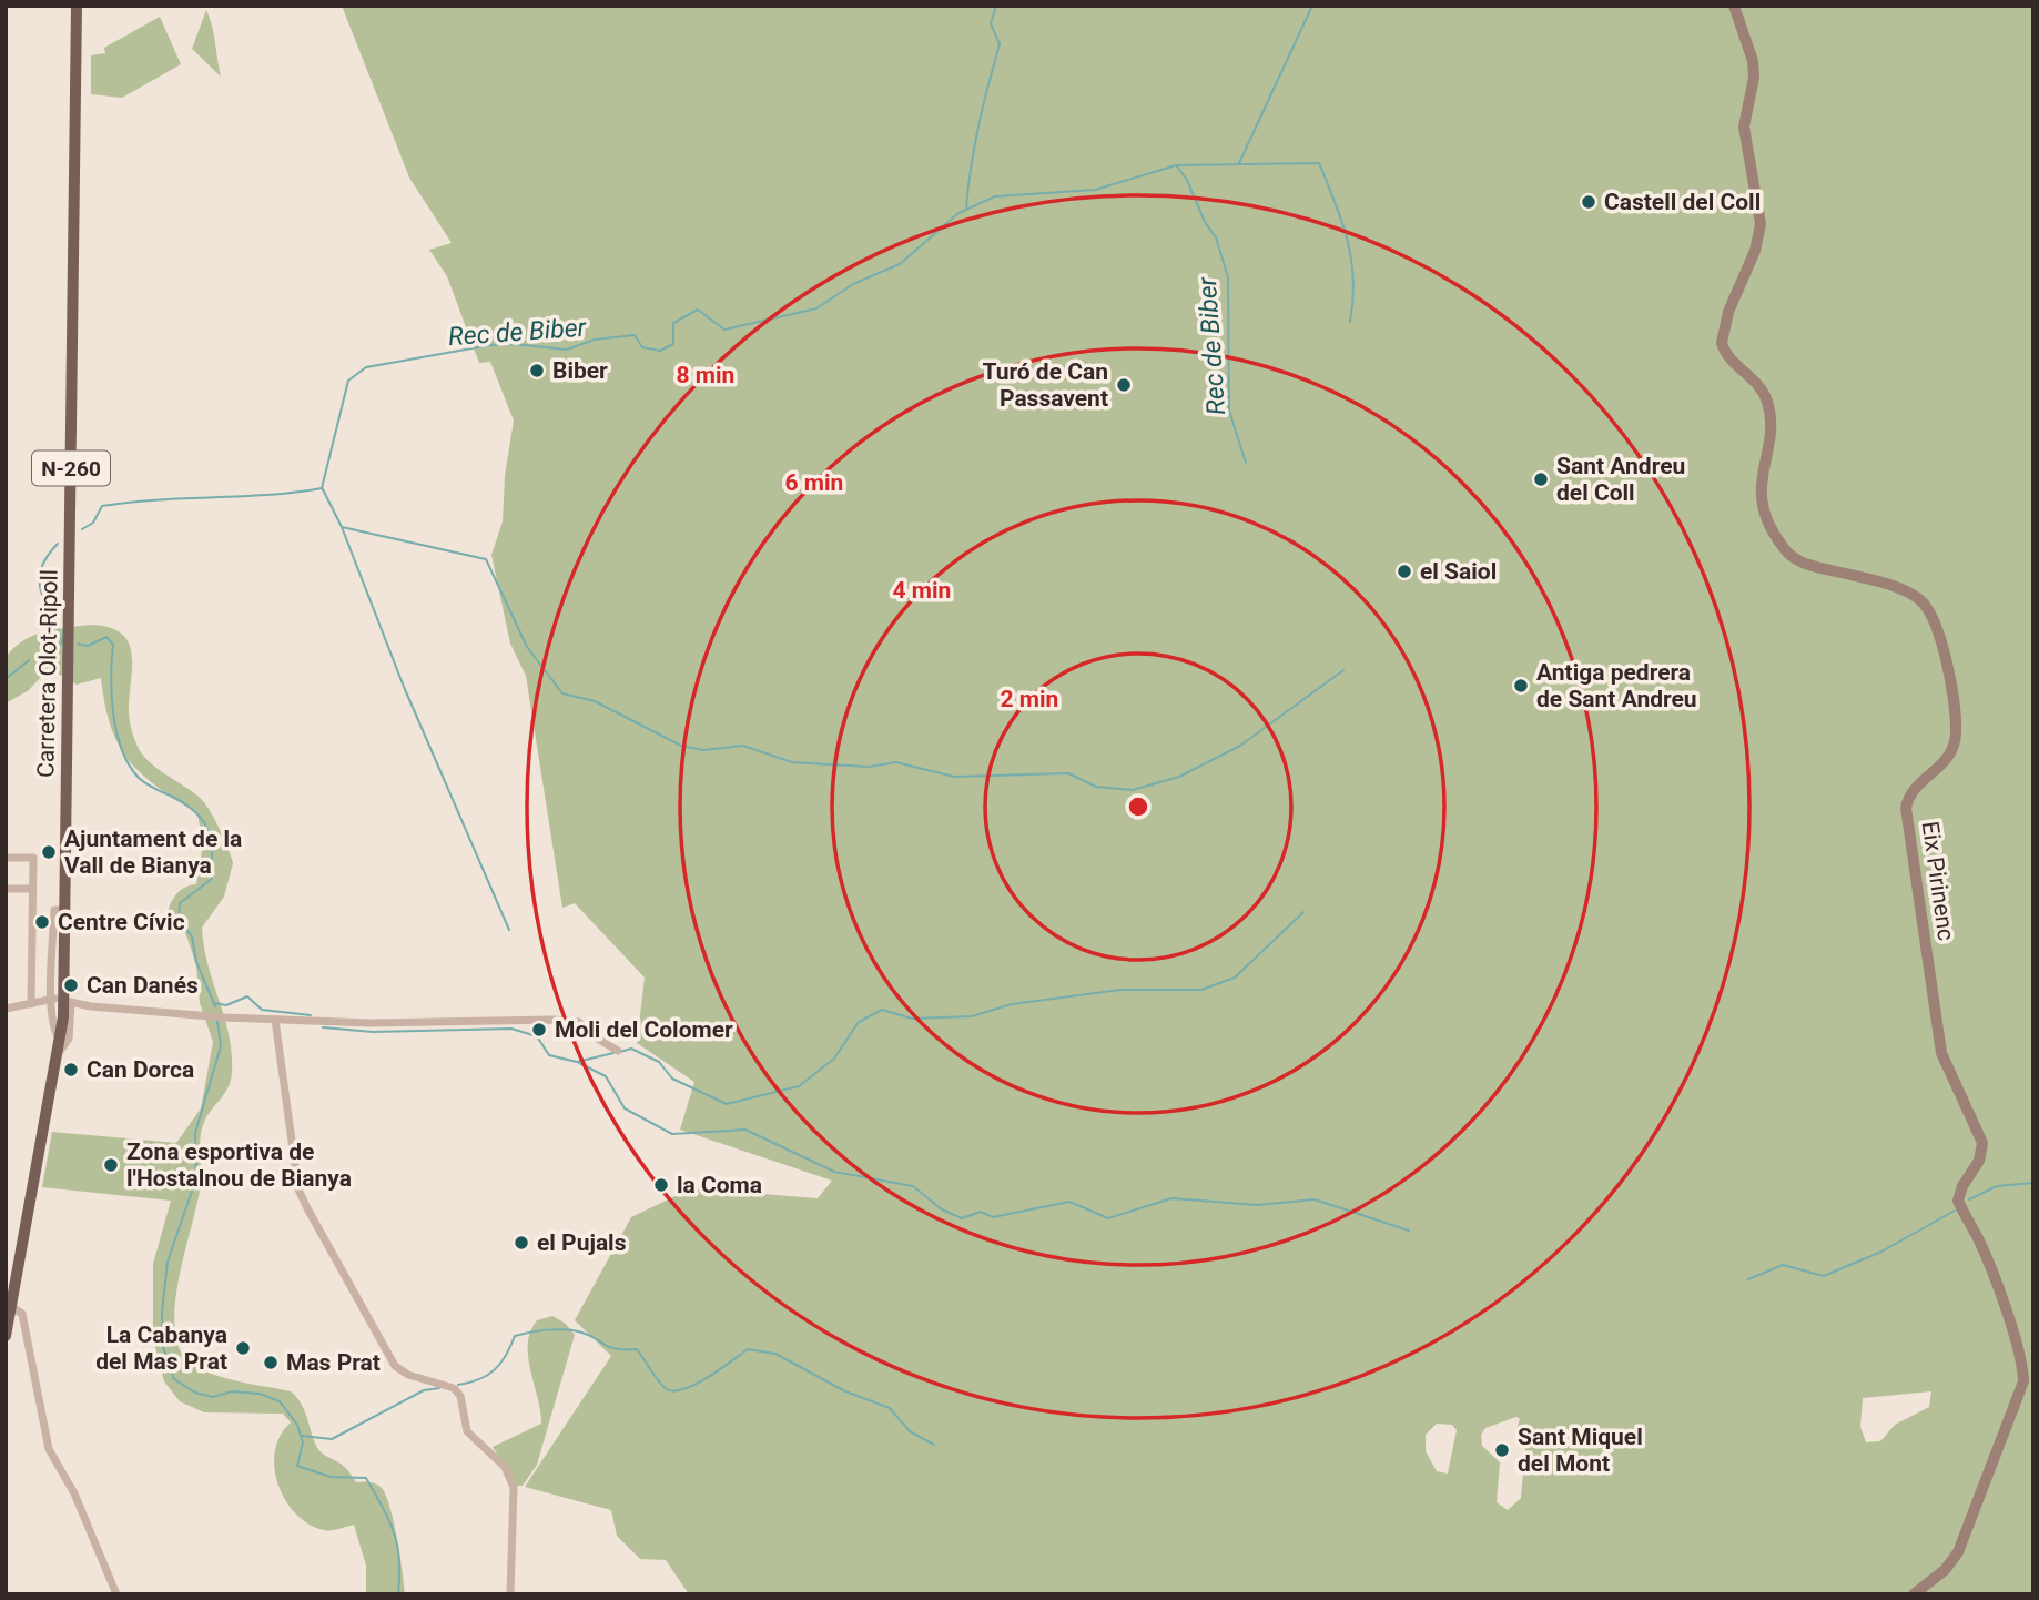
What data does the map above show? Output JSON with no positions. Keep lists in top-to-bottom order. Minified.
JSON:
{"streets":{"main road":["N-260","Carretera Olot-Ripoll","Eix Pirinenc"]},"water":["Rec de Biber"],"places":["Castell del Coll","Biber","Turó de Can Passavent","Sant Andreu del Coll","el Saiol","Antiga pedrera de Sant Andreu","Ajuntament de la Vall de Bianya","Centre Cívic","Can Danés","Moli del Colomer","Can Dorca","Zona esportiva de l'Hostalnou de Bianya","la Coma","el Pujals","La Cabanya del Mas Prat","Mas Prat","Sant Miquel del Mont"],"rings":["8 min","6 min","4 min","2 min"]}
